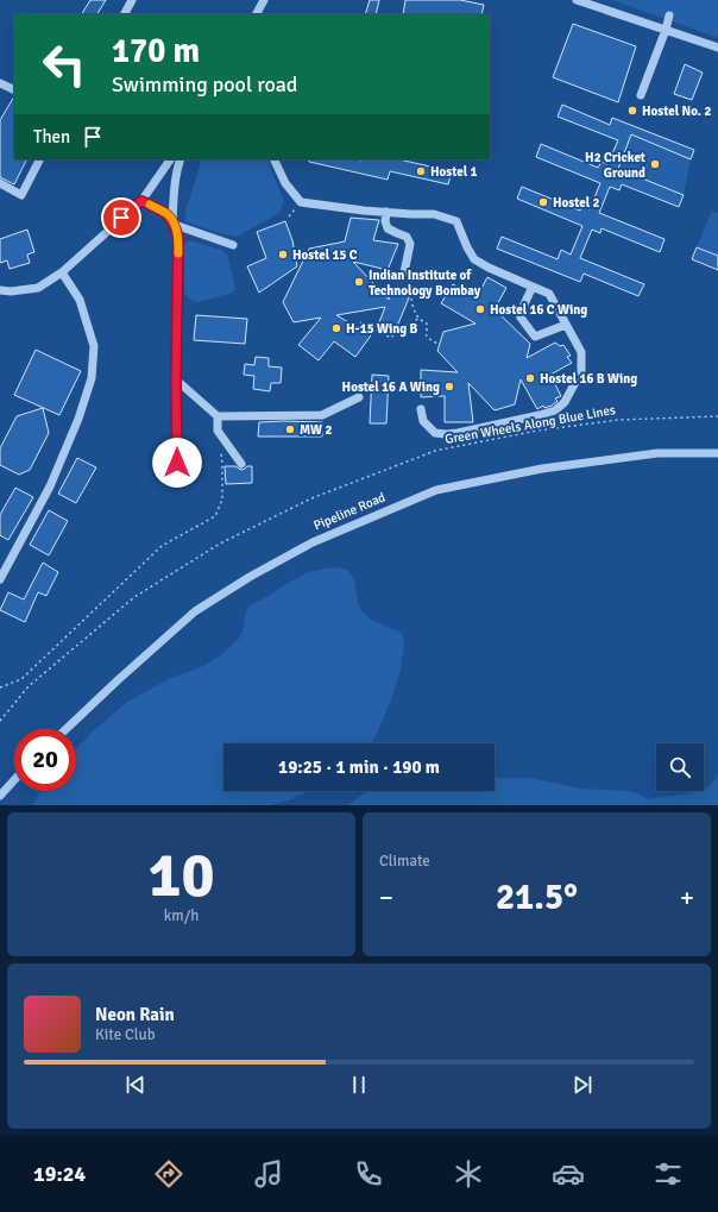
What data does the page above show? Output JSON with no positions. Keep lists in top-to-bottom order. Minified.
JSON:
{"streets":{"lane":["Pipeline Road"],"path":["Green Wheels Along Blue Lines"]},"places":["Hostel No. 2","H2 Cricket Ground","Hostel 1","Hostel 2","Hostel 15 C","Indian Institute of Technology Bombay","Hostel 16 C Wing","H-15 Wing B","Hostel 16 B Wing","Hostel 16 A Wing","MW 2"],"page":{"turn":["170 m","Swimming pool road"],"then":"Then","limit":"20","trip":"19:25 · 1 min · 190 m","tile":[["10","km/h"],"Climate"],"heat":["−","21.5°","+"],"song":["Neon Rain","Kite Club"],"tabs":"19:24"}}
